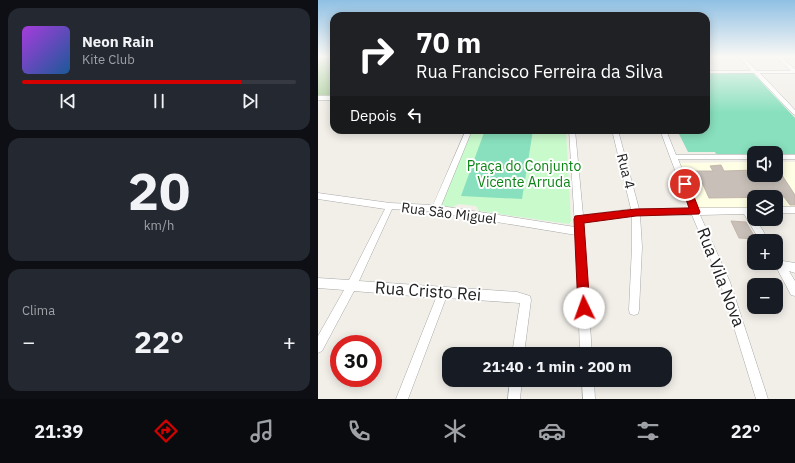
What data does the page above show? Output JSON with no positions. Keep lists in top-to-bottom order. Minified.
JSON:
{"streets":{"street":["Rua 4","Rua São Miguel","Rua Vila Nova","Rua Cristo Rei"]},"parks":["Praça do Conjunto Vicente Arruda"],"page":{"turn":["70 m","Rua Francisco Ferreira da Silva"],"song":["Neon Rain","Kite Club"],"then":"Depois","tile":[["20","km/h"],"Clima"],"map_buttons":["+","−"],"heat":["−","22°","+"],"limit":"30","trip":"21:40 · 1 min · 200 m","tabs":["21:39","22°"]}}
